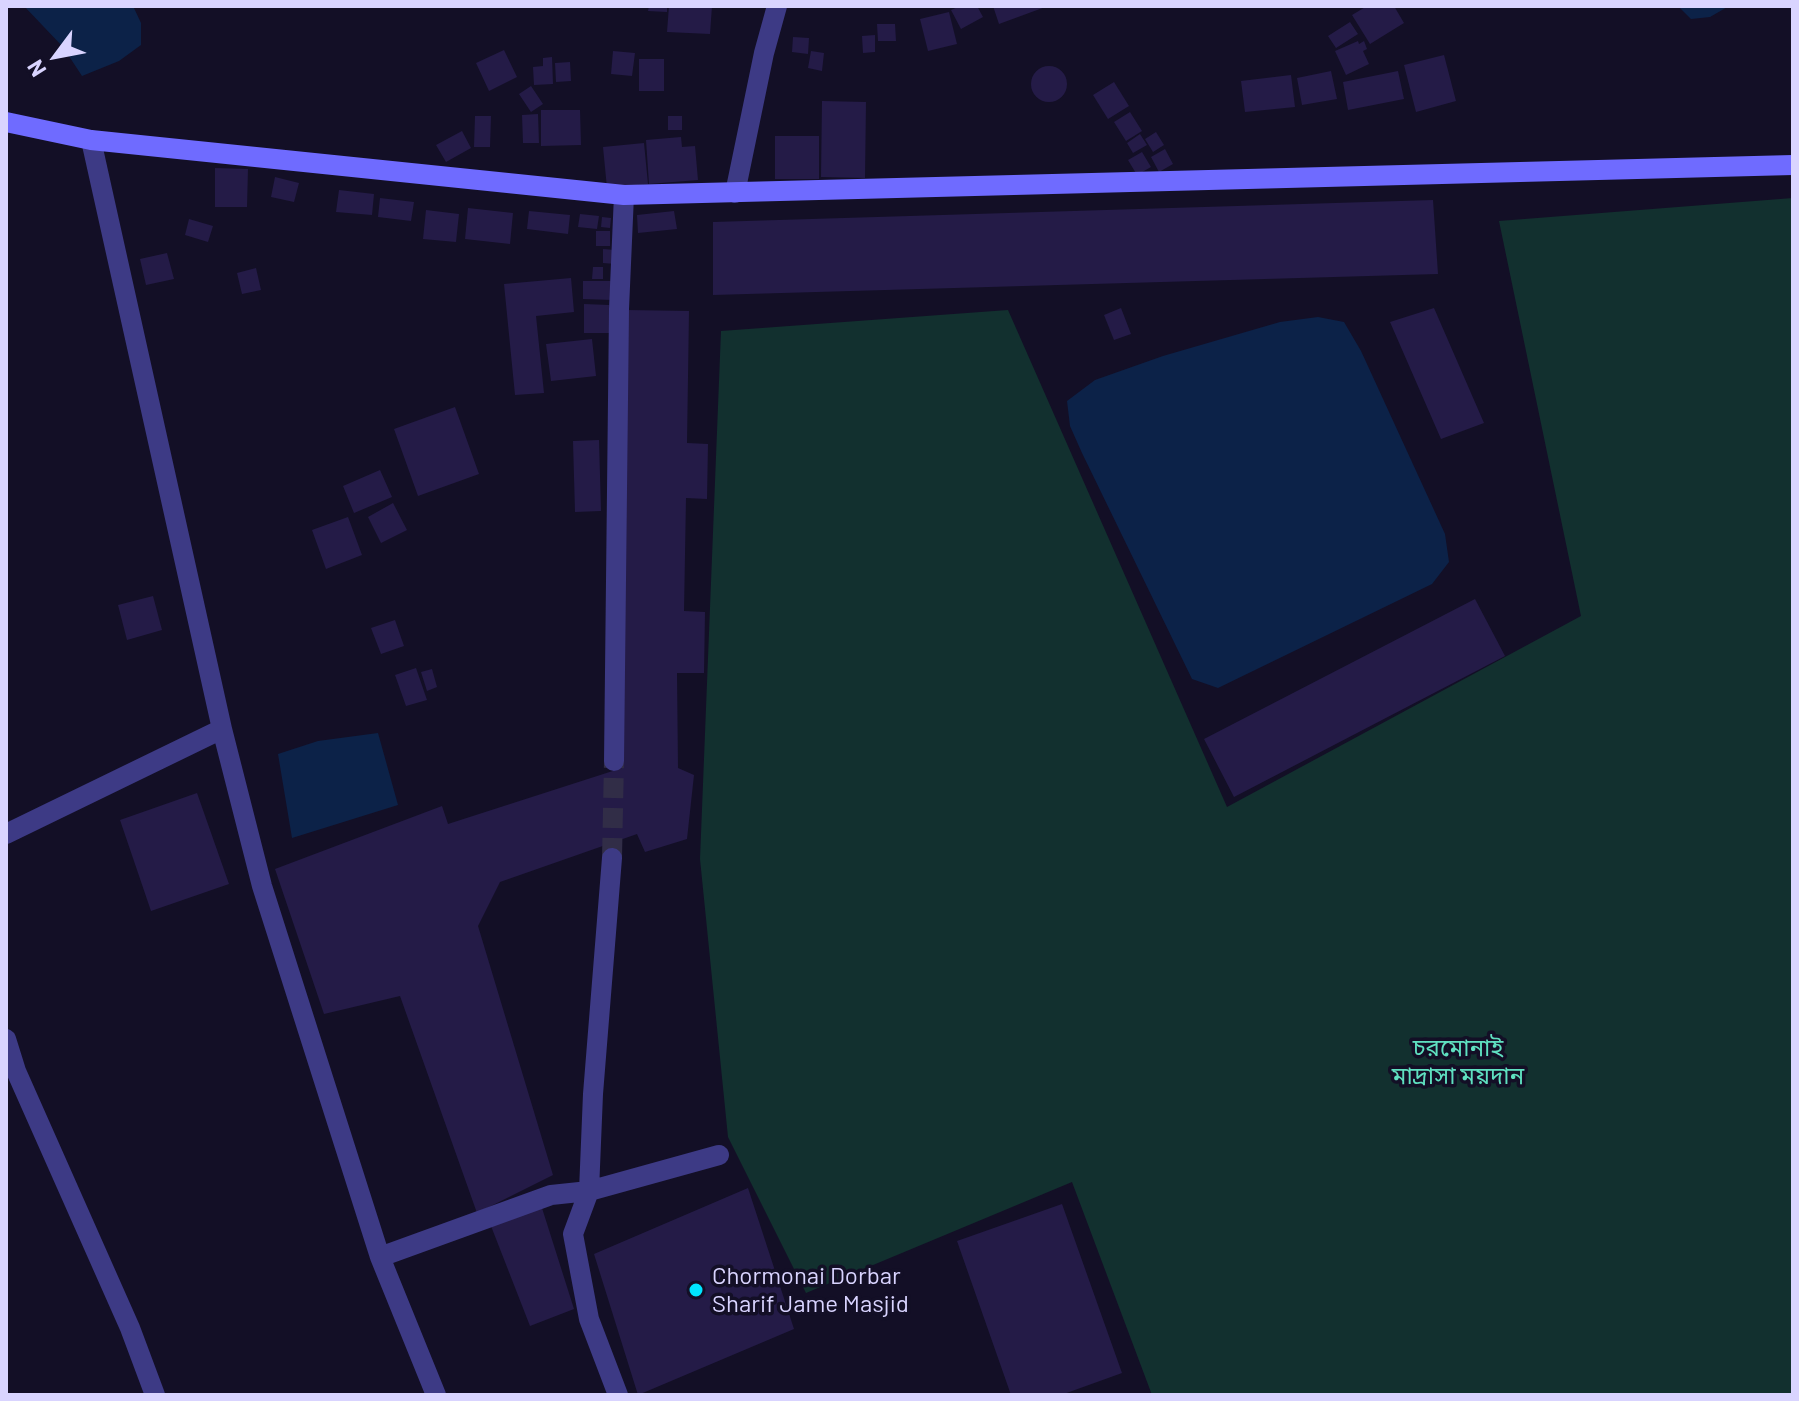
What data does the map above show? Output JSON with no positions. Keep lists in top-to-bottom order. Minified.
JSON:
{"parks":["চরমোনাই মাদ্রাসা ময়দান"],"places":["Chormonai Dorbar Sharif Jame Masjid"],"north":"bottom left"}
